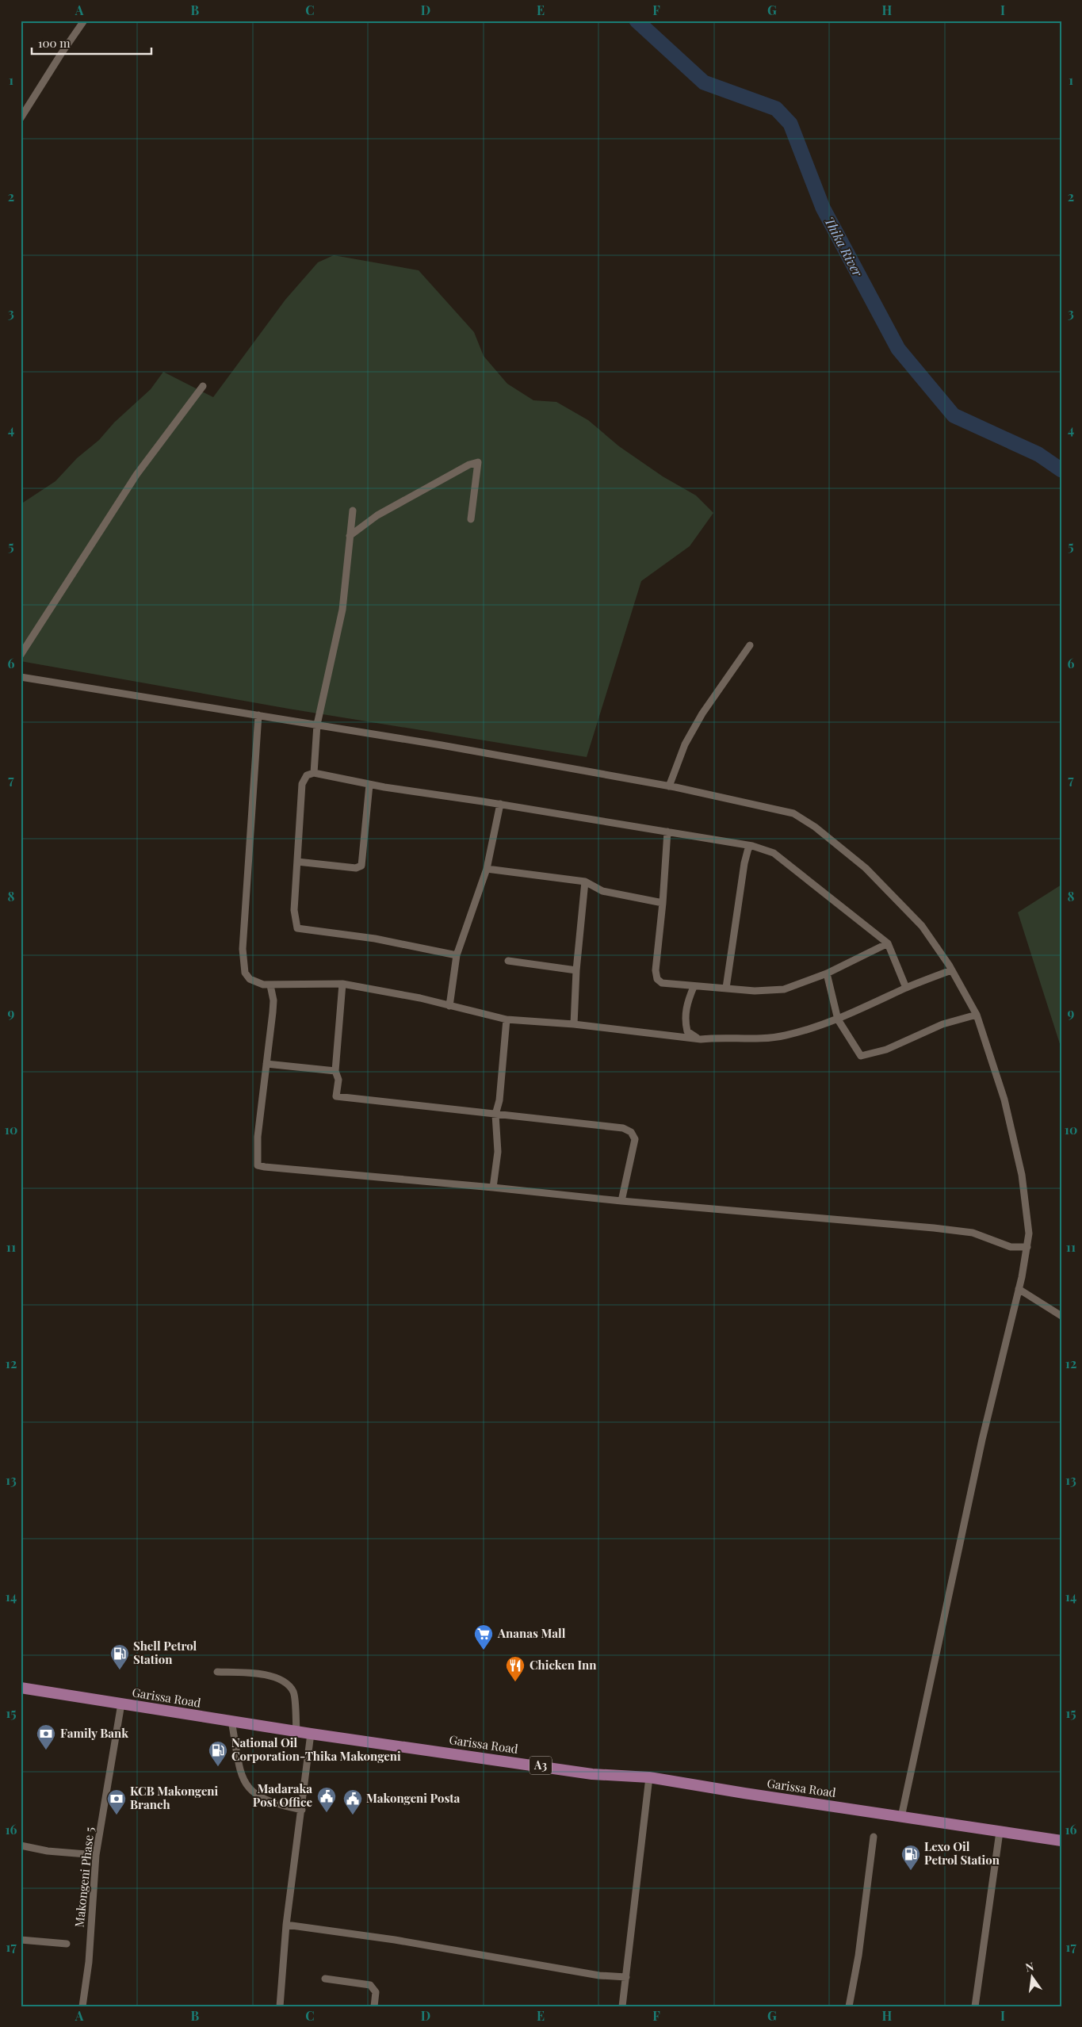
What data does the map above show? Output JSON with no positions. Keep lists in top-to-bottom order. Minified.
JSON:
{"streets":{"highway":["Garissa Road","A3"],"street":["Makongeni Phase 5"]},"crossings":[["Garissa Road","Makongeni Phase 5"]],"water":["Thika River"],"places":{"supermarket":["Ananas Mall"],"fuel station":["Shell Petrol Station","National Oil Corporation-Thika Makongeni","Lexo Oil Petrol Station"],"restaurant":["Chicken Inn"],"bank":["Family Bank","KCB Makongeni Branch"],"public building":["Madaraka Post Office","Makongeni Posta"]},"scale_bar":"100 m","north":"top","grid":{"columns":["A","B","C","D","E","F","G","H","I"],"rows":["1","2","3","4","5","6","7","8","9","10","11","12","13","14","15","16","17"]}}
